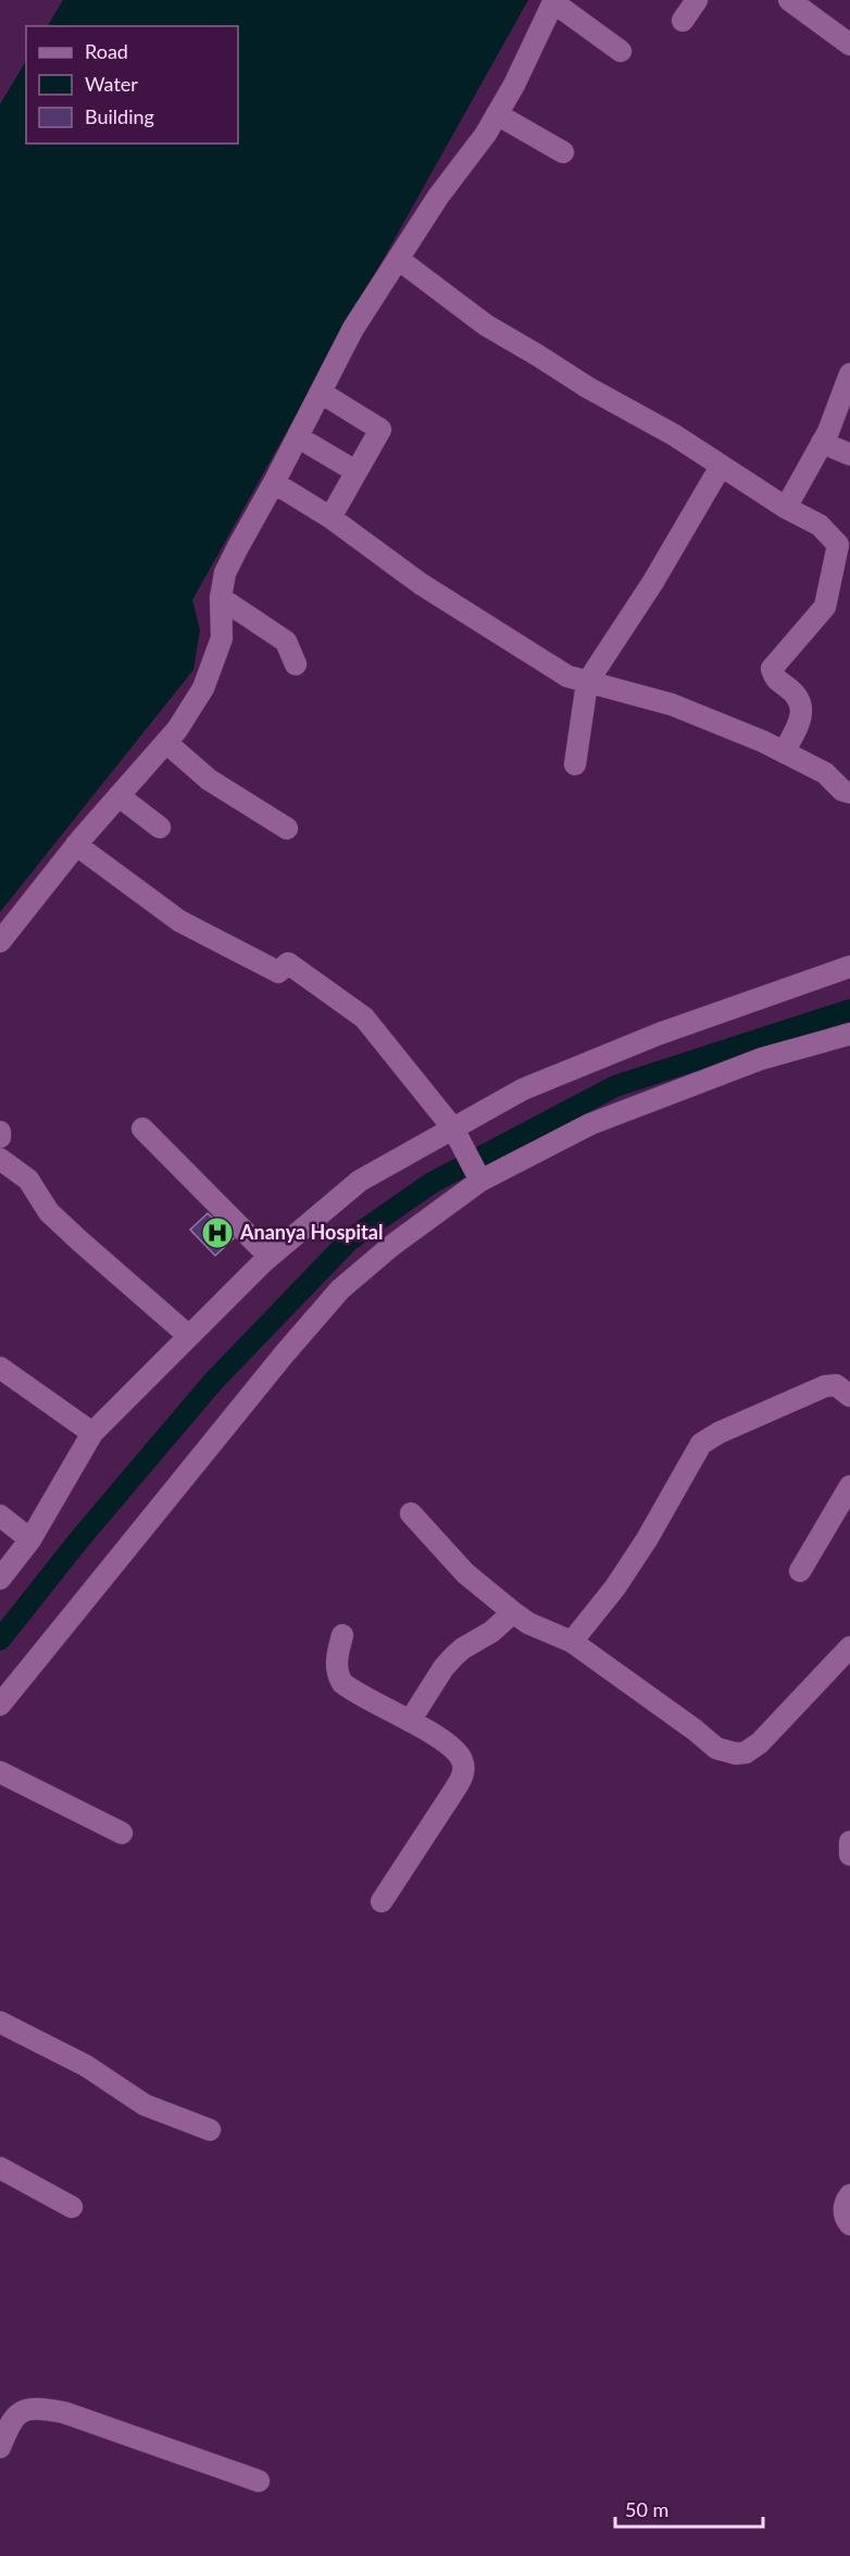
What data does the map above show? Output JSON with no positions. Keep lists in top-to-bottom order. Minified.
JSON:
{"places":{"hospital":["Ananya Hospital"]},"legend":["Road","Water","Building"],"scale_bar":"50 m"}
